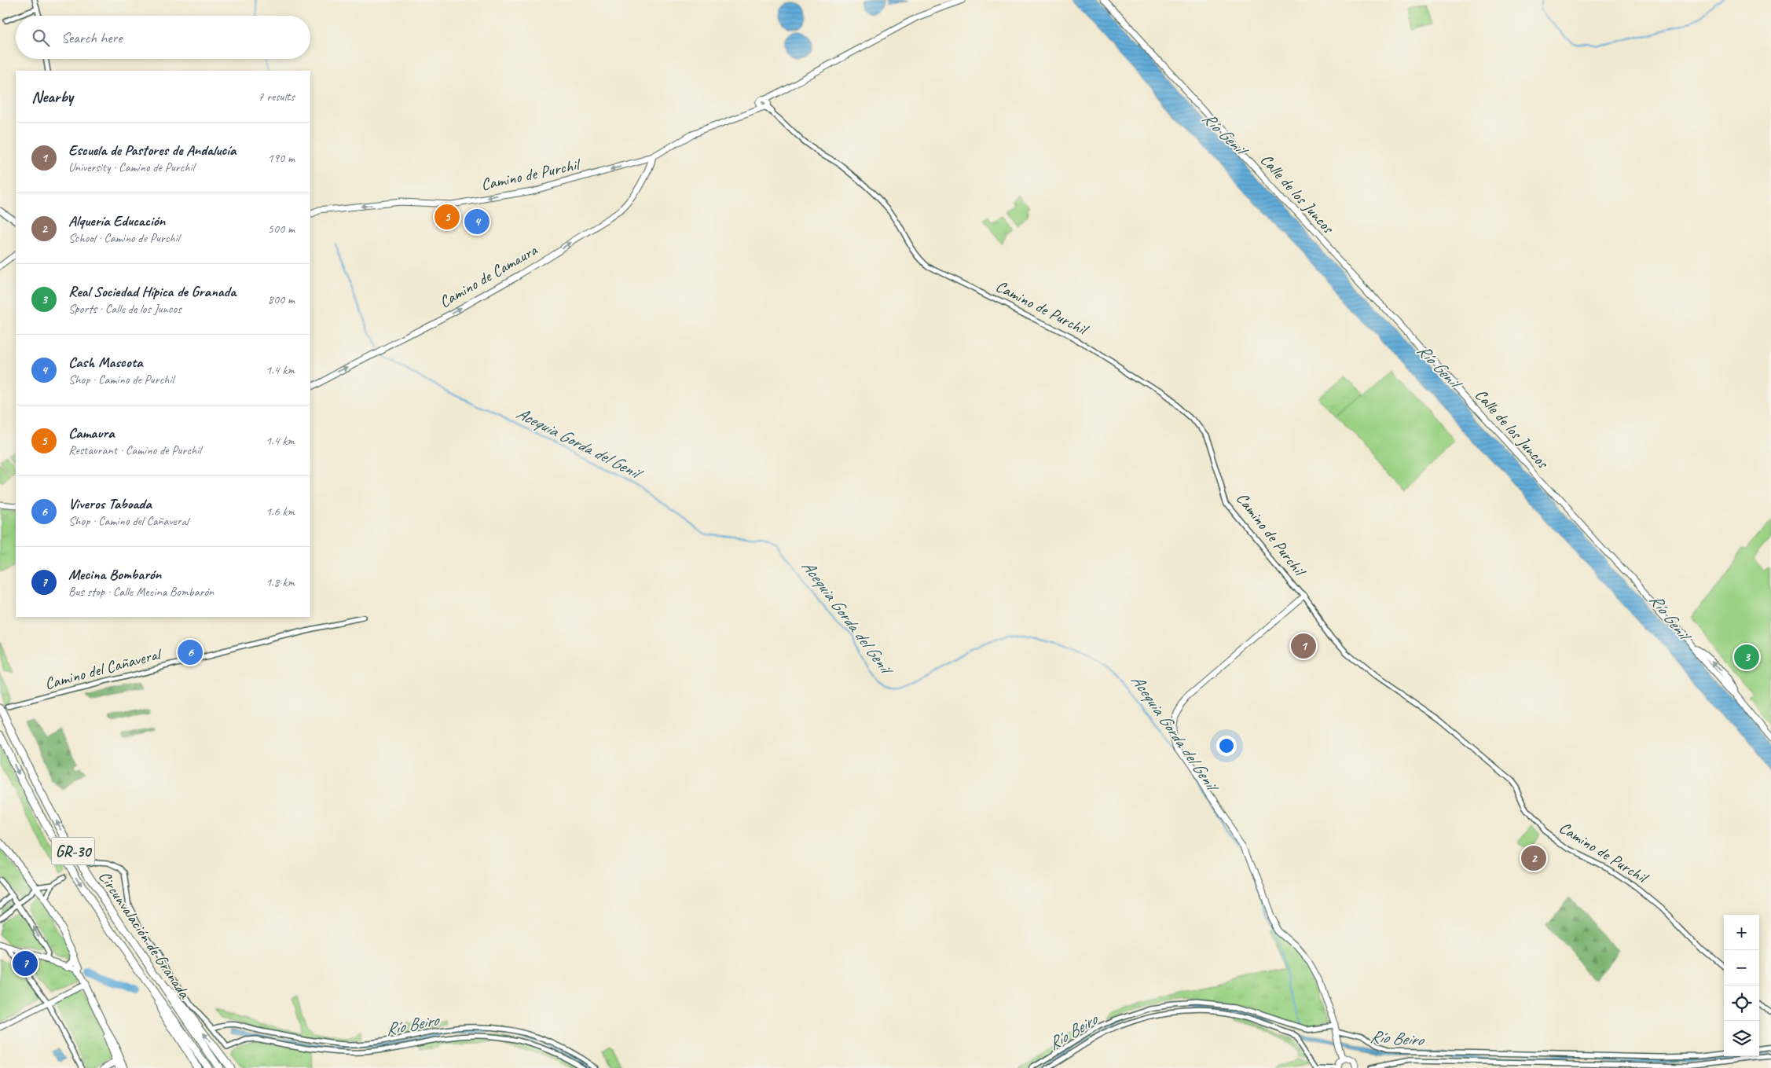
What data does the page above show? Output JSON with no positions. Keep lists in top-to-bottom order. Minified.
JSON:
{"streets":{"highway":["GR-30","Circunvalación de Granada"],"street":["Camino de Purchil","Calle de los Juncos","Camino de Camaura","Camino del Cañaveral"]},"crossings":[["Camino de Purchil","Camino de Camaura"]],"one_way":["Camino de Camaura"],"water":["Río Genil","Acequia Gorda del Genil","Río Beiro"],"page":{"search":"Search here","heading":["Nearby","7 results"],"list":[{"mark":"1","name":"Escuela de Pastores de Andalucía","note":"University · Camino de Purchil","value":"190 m"},{"mark":"2","name":"Alquería Educación","note":"School · Camino de Purchil","value":"500 m"},{"mark":"3","name":"Real Sociedad Hípica de Granada","note":"Sports · Calle de los Juncos","value":"800 m"},{"mark":"4","name":"Cash Mascota","note":"Shop · Camino de Purchil","value":"1.4 km"},{"mark":"5","name":"Camaura","note":"Restaurant · Camino de Purchil","value":"1.4 km"},{"mark":"6","name":"Viveros Taboada","note":"Shop · Camino del Cañaveral","value":"1.6 km"},{"mark":"7","name":"Mecina Bombarón","note":"Bus stop · Calle Mecina Bombarón","value":"1.8 km"}],"pins":["5","4","1","6","3","2","7"],"map_buttons":["+","−"]}}
